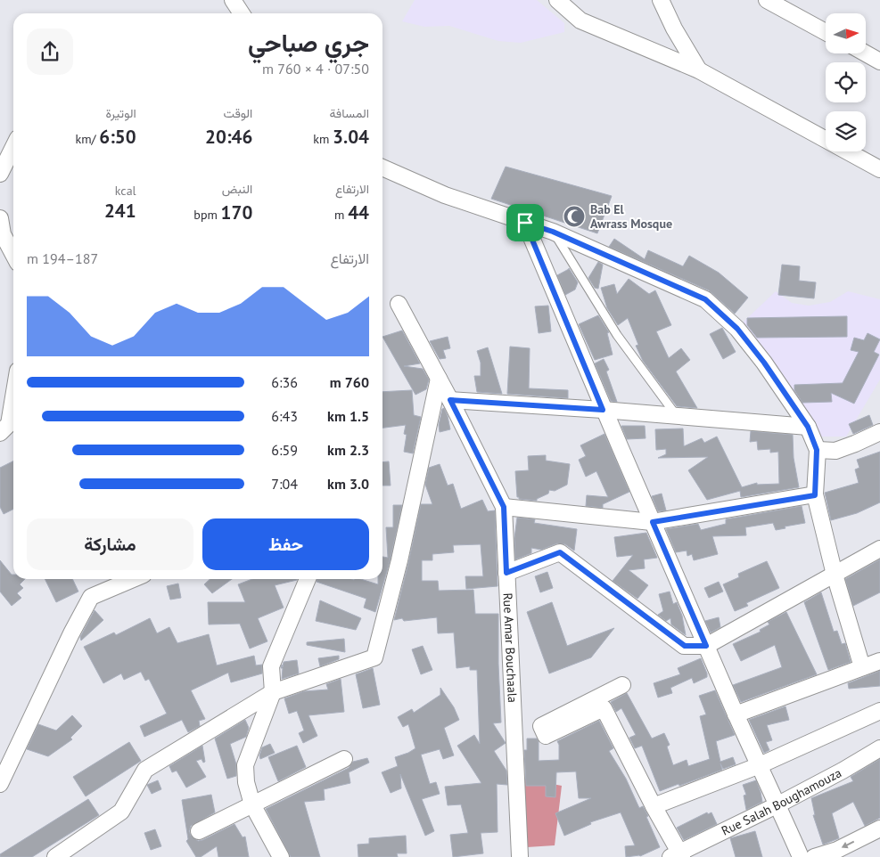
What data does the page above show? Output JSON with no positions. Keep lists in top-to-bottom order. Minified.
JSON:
{"streets":{"street":["Rue Amar Bouchaala","Rue Salah Boughamouza"]},"places":{"mosque":["Bab El Awrass Mosque"]},"north":"right","page":{"heading":["جري صباحي","07:50 · 4 × 760 m"],"stats":[["المسافة","3.04 km"],["الوقت","20:46"],["الوتيرة","6:50 /km"],["الارتفاع","44 m"],["النبض","170 bpm"],["kcal","241"]],"chart":["الارتفاع","187–194 m"],"list":[{"name":"760 m","note":"6:36"},{"name":"1.5 km","note":"6:43"},{"name":"2.3 km","note":"6:59"},{"name":"3.0 km","note":"7:04"}],"buttons":["حفظ","مشاركة"]}}
